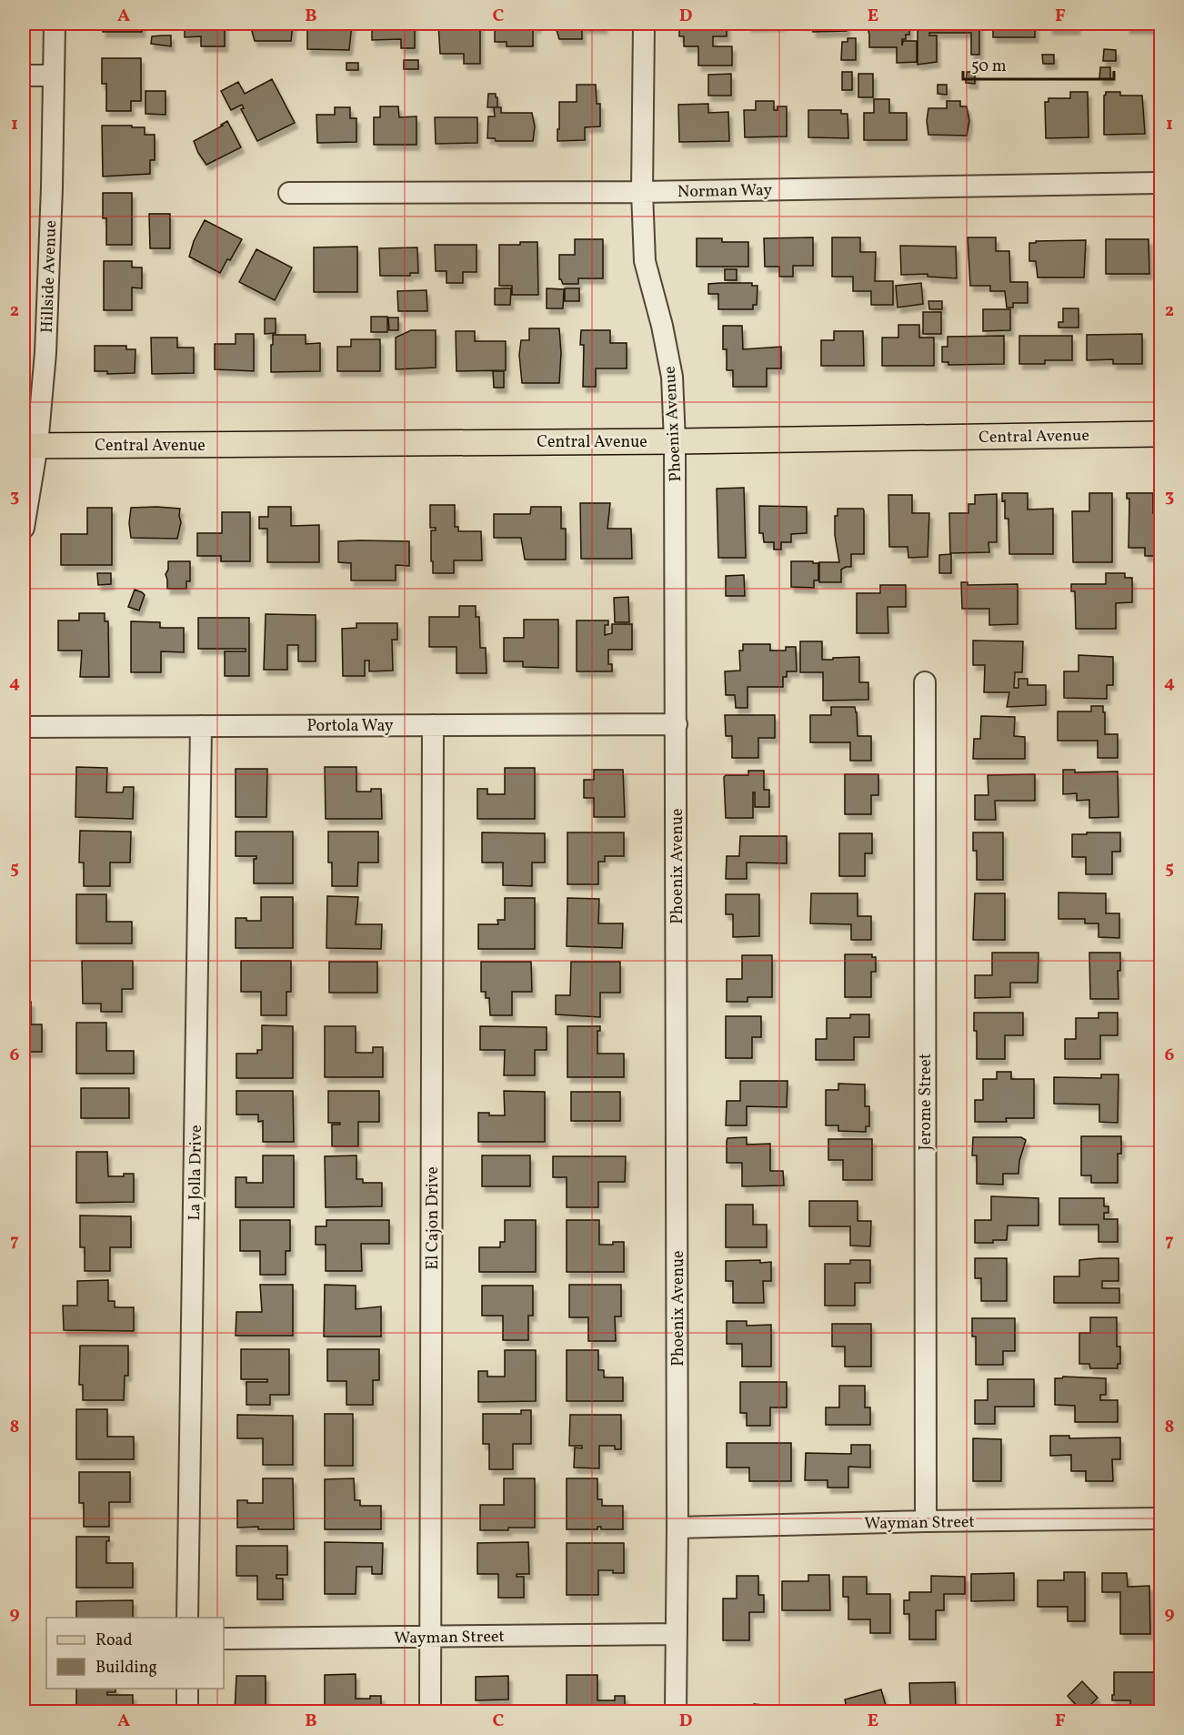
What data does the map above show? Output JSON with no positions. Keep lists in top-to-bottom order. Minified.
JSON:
{"streets":{"main road":["Central Avenue"],"street":["Norman Way","Hillside Avenue","Phoenix Avenue","Portola Way","Jerome Street","La Jolla Drive","El Cajon Drive","Wayman Street"]},"crossings":[["Norman Way","Phoenix Avenue"],["Hillside Avenue","Central Avenue"],["Phoenix Avenue","Central Avenue"],["Phoenix Avenue","Portola Way"],["Phoenix Avenue","Wayman Street"],["Portola Way","La Jolla Drive"],["Portola Way","El Cajon Drive"],["Jerome Street","Wayman Street"],["El Cajon Drive","Wayman Street"]],"legend":["Road","Building"],"scale_bar":"50 m","grid":{"columns":["A","B","C","D","E","F"],"rows":["1","2","3","4","5","6","7","8","9"]}}
